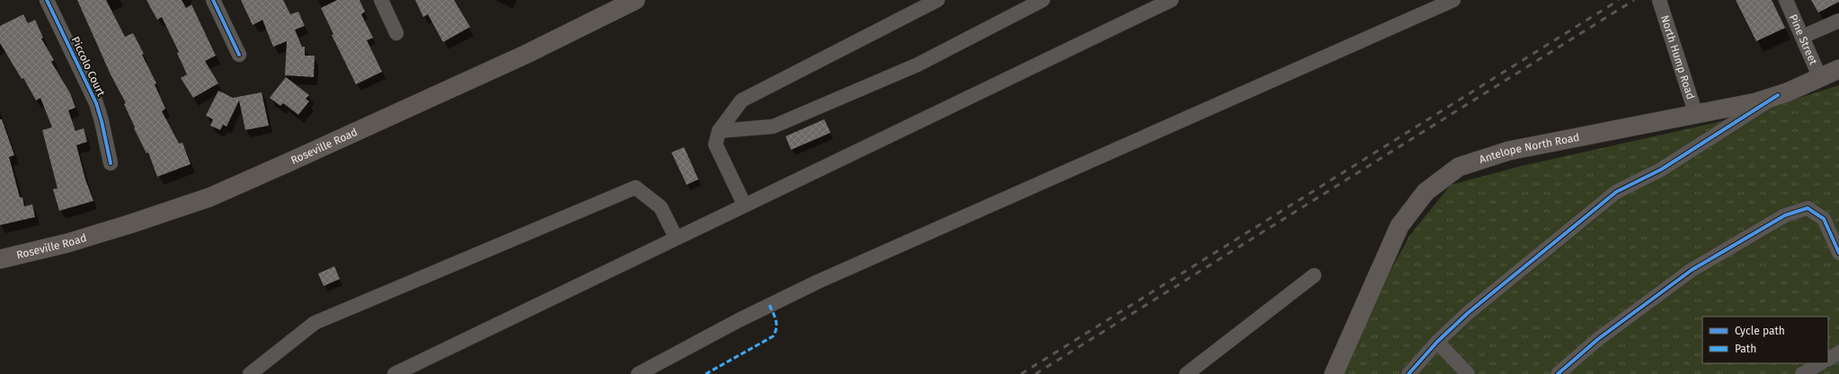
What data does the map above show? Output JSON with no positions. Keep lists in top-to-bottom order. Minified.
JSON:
{"streets":{"main road":["Roseville Road","Antelope North Road"],"street":["Pine Street","North Hump Road","Piccolo Court"]},"crossings":[["Pine Street","Antelope North Road"],["North Hump Road","Antelope North Road"]],"legend":["Cycle path","Path"]}
